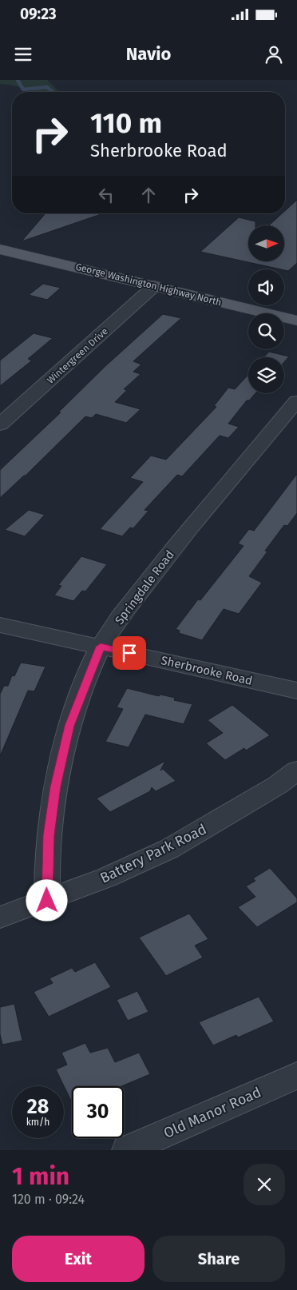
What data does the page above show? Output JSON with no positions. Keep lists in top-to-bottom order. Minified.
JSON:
{"streets":{"main road":["George Washington Highway North"],"street":["Wintergreen Drive","Springdale Road","Sherbrooke Road","Battery Park Road","Old Manor Road"]},"crossings":[["George Washington Highway North","Wintergreen Drive"],["Springdale Road","Sherbrooke Road"],["Springdale Road","Battery Park Road"]],"north":"right","page":{"status":"09:23","header":"Navio","turn":["110 m","Sherbrooke Road"],"speed":"28 km/h","limit":"30","heading":["1 min","120 m · 09:24"],"buttons":["Exit","Share"]}}
